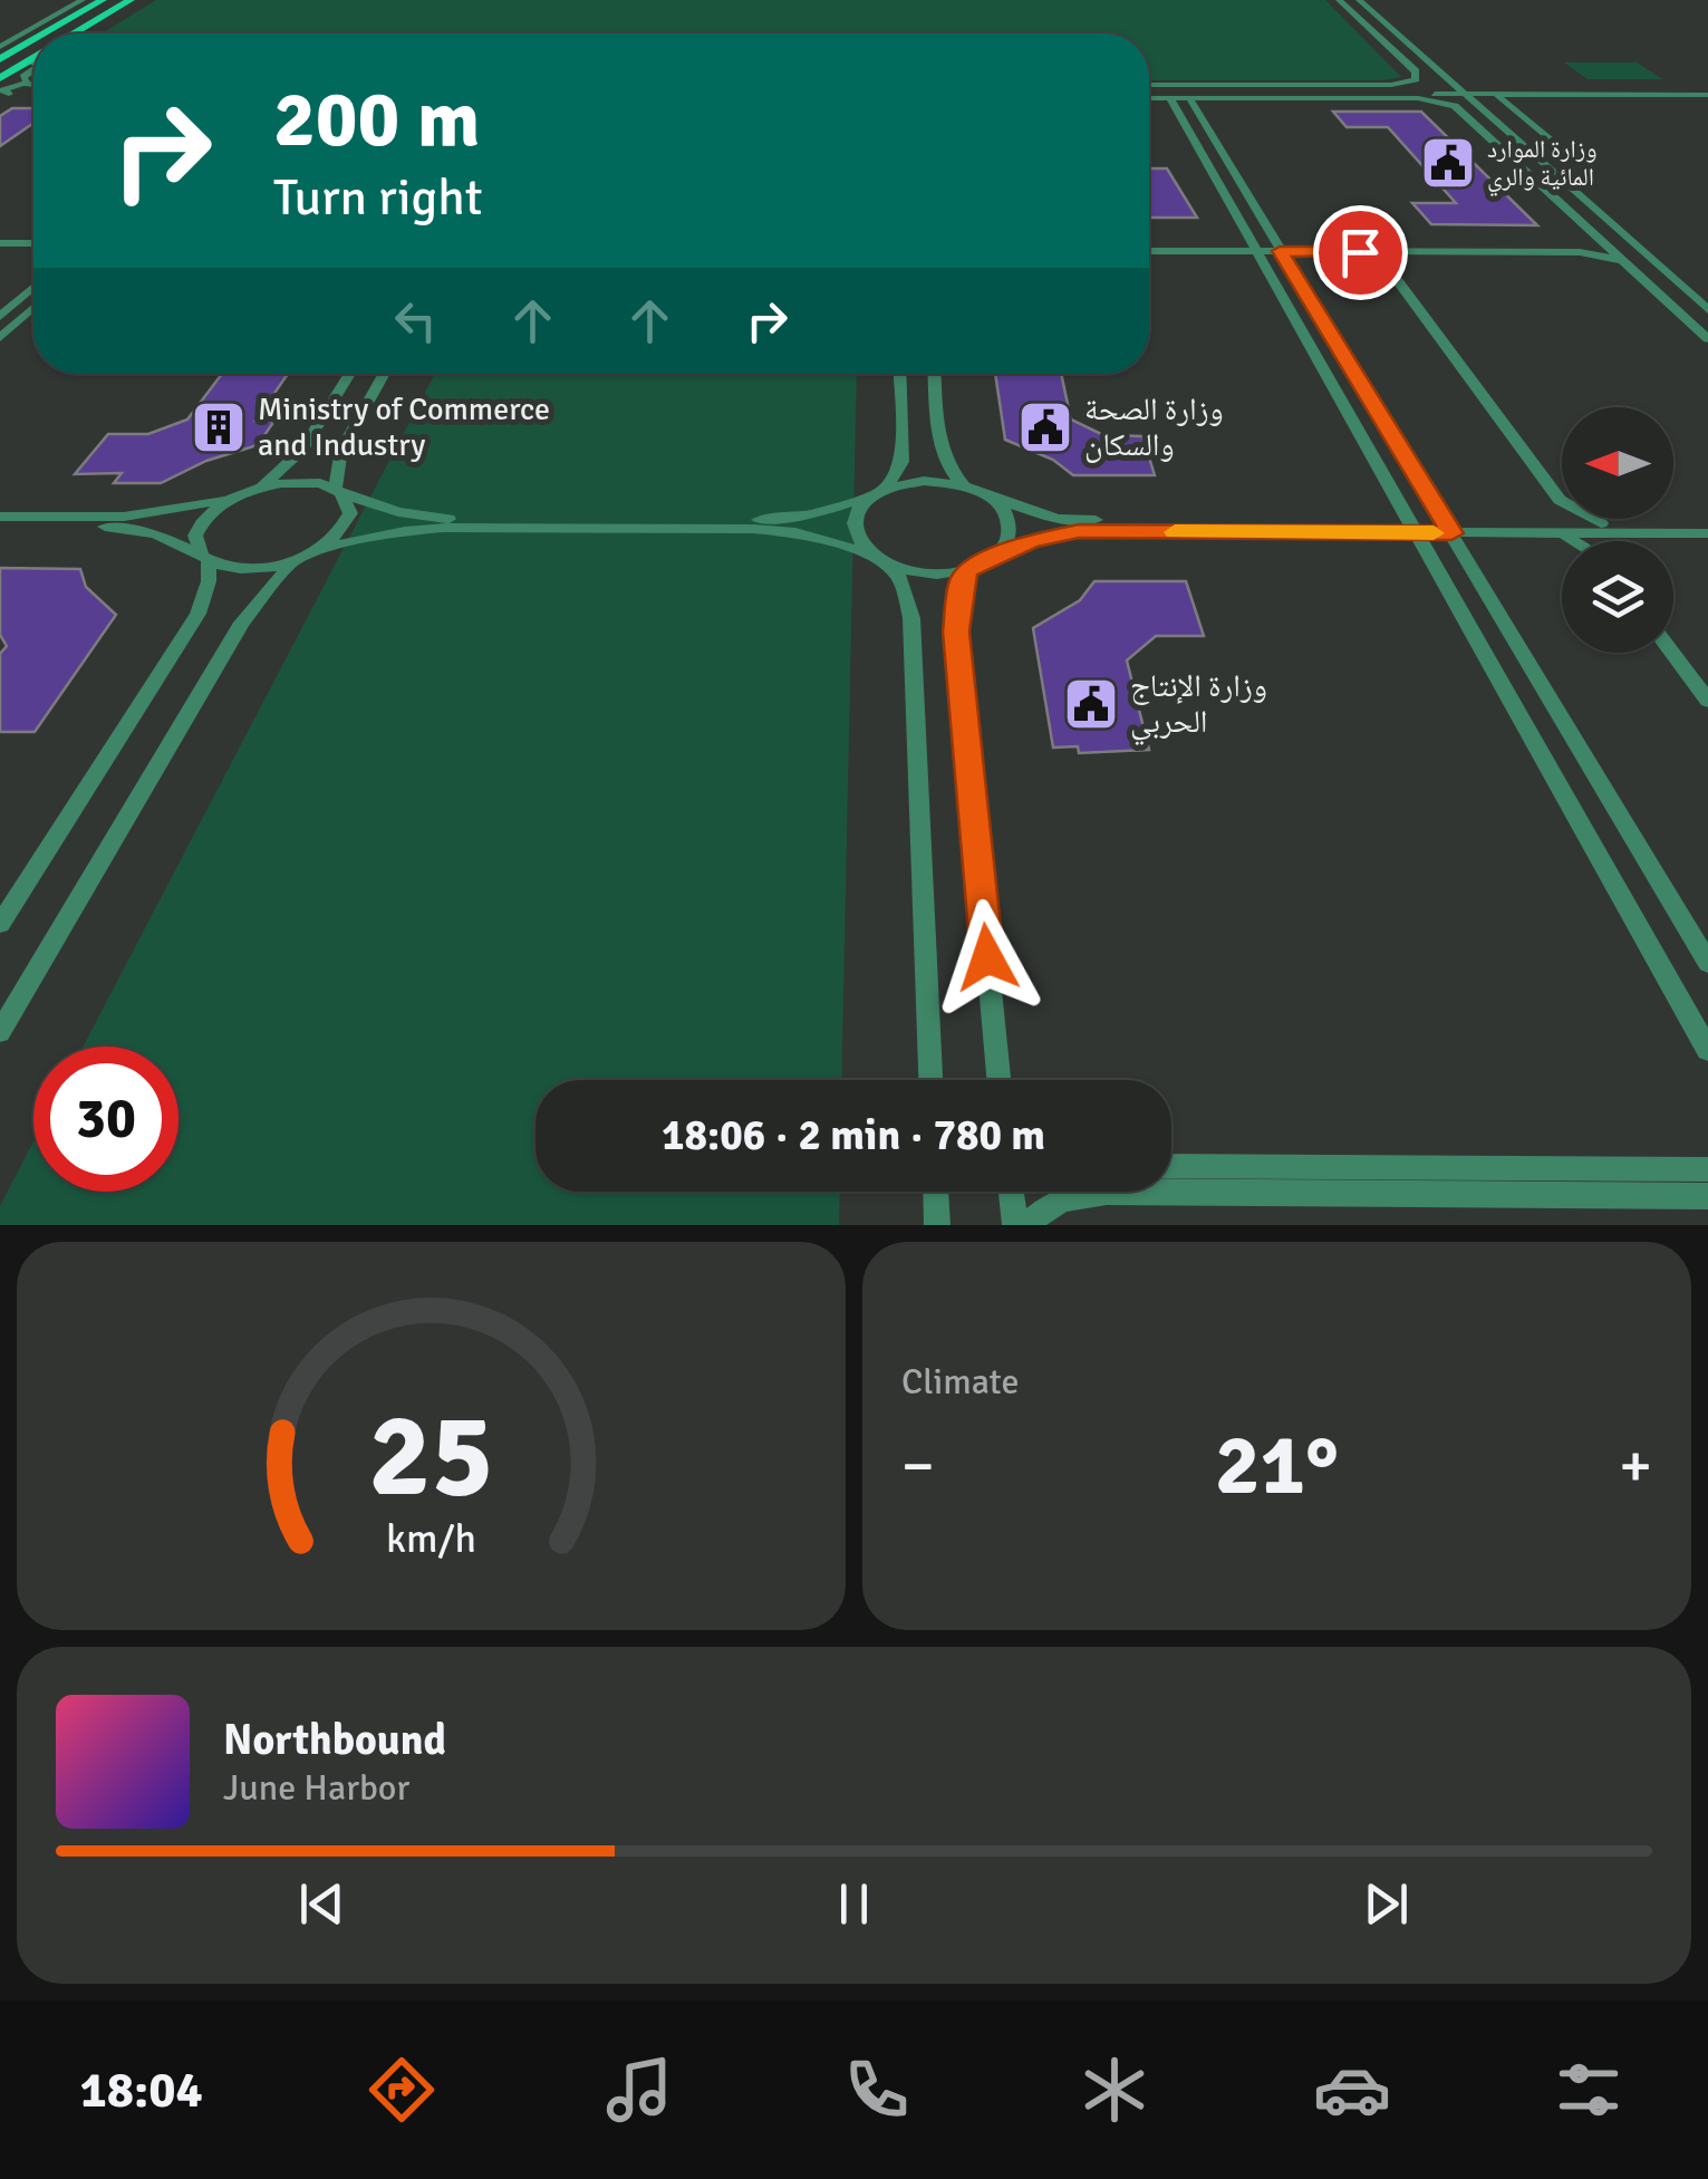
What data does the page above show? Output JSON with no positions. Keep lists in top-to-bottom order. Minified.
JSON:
{"places":{"public building":["وزارة الموارد المائية والري","وزارة الصحة والسكان","وزارة الإنتاج الحربي"],"building":["Ministry of Commerce and Industry"]},"north":"left","page":{"turn":["200 m","Turn right"],"limit":"30","trip":"18:06 · 2 min · 780 m","tile":"Climate","heat":["−","21°","+"],"song":["Northbound","June Harbor"],"tabs":"18:04","gauge":["25","km/h"]}}
